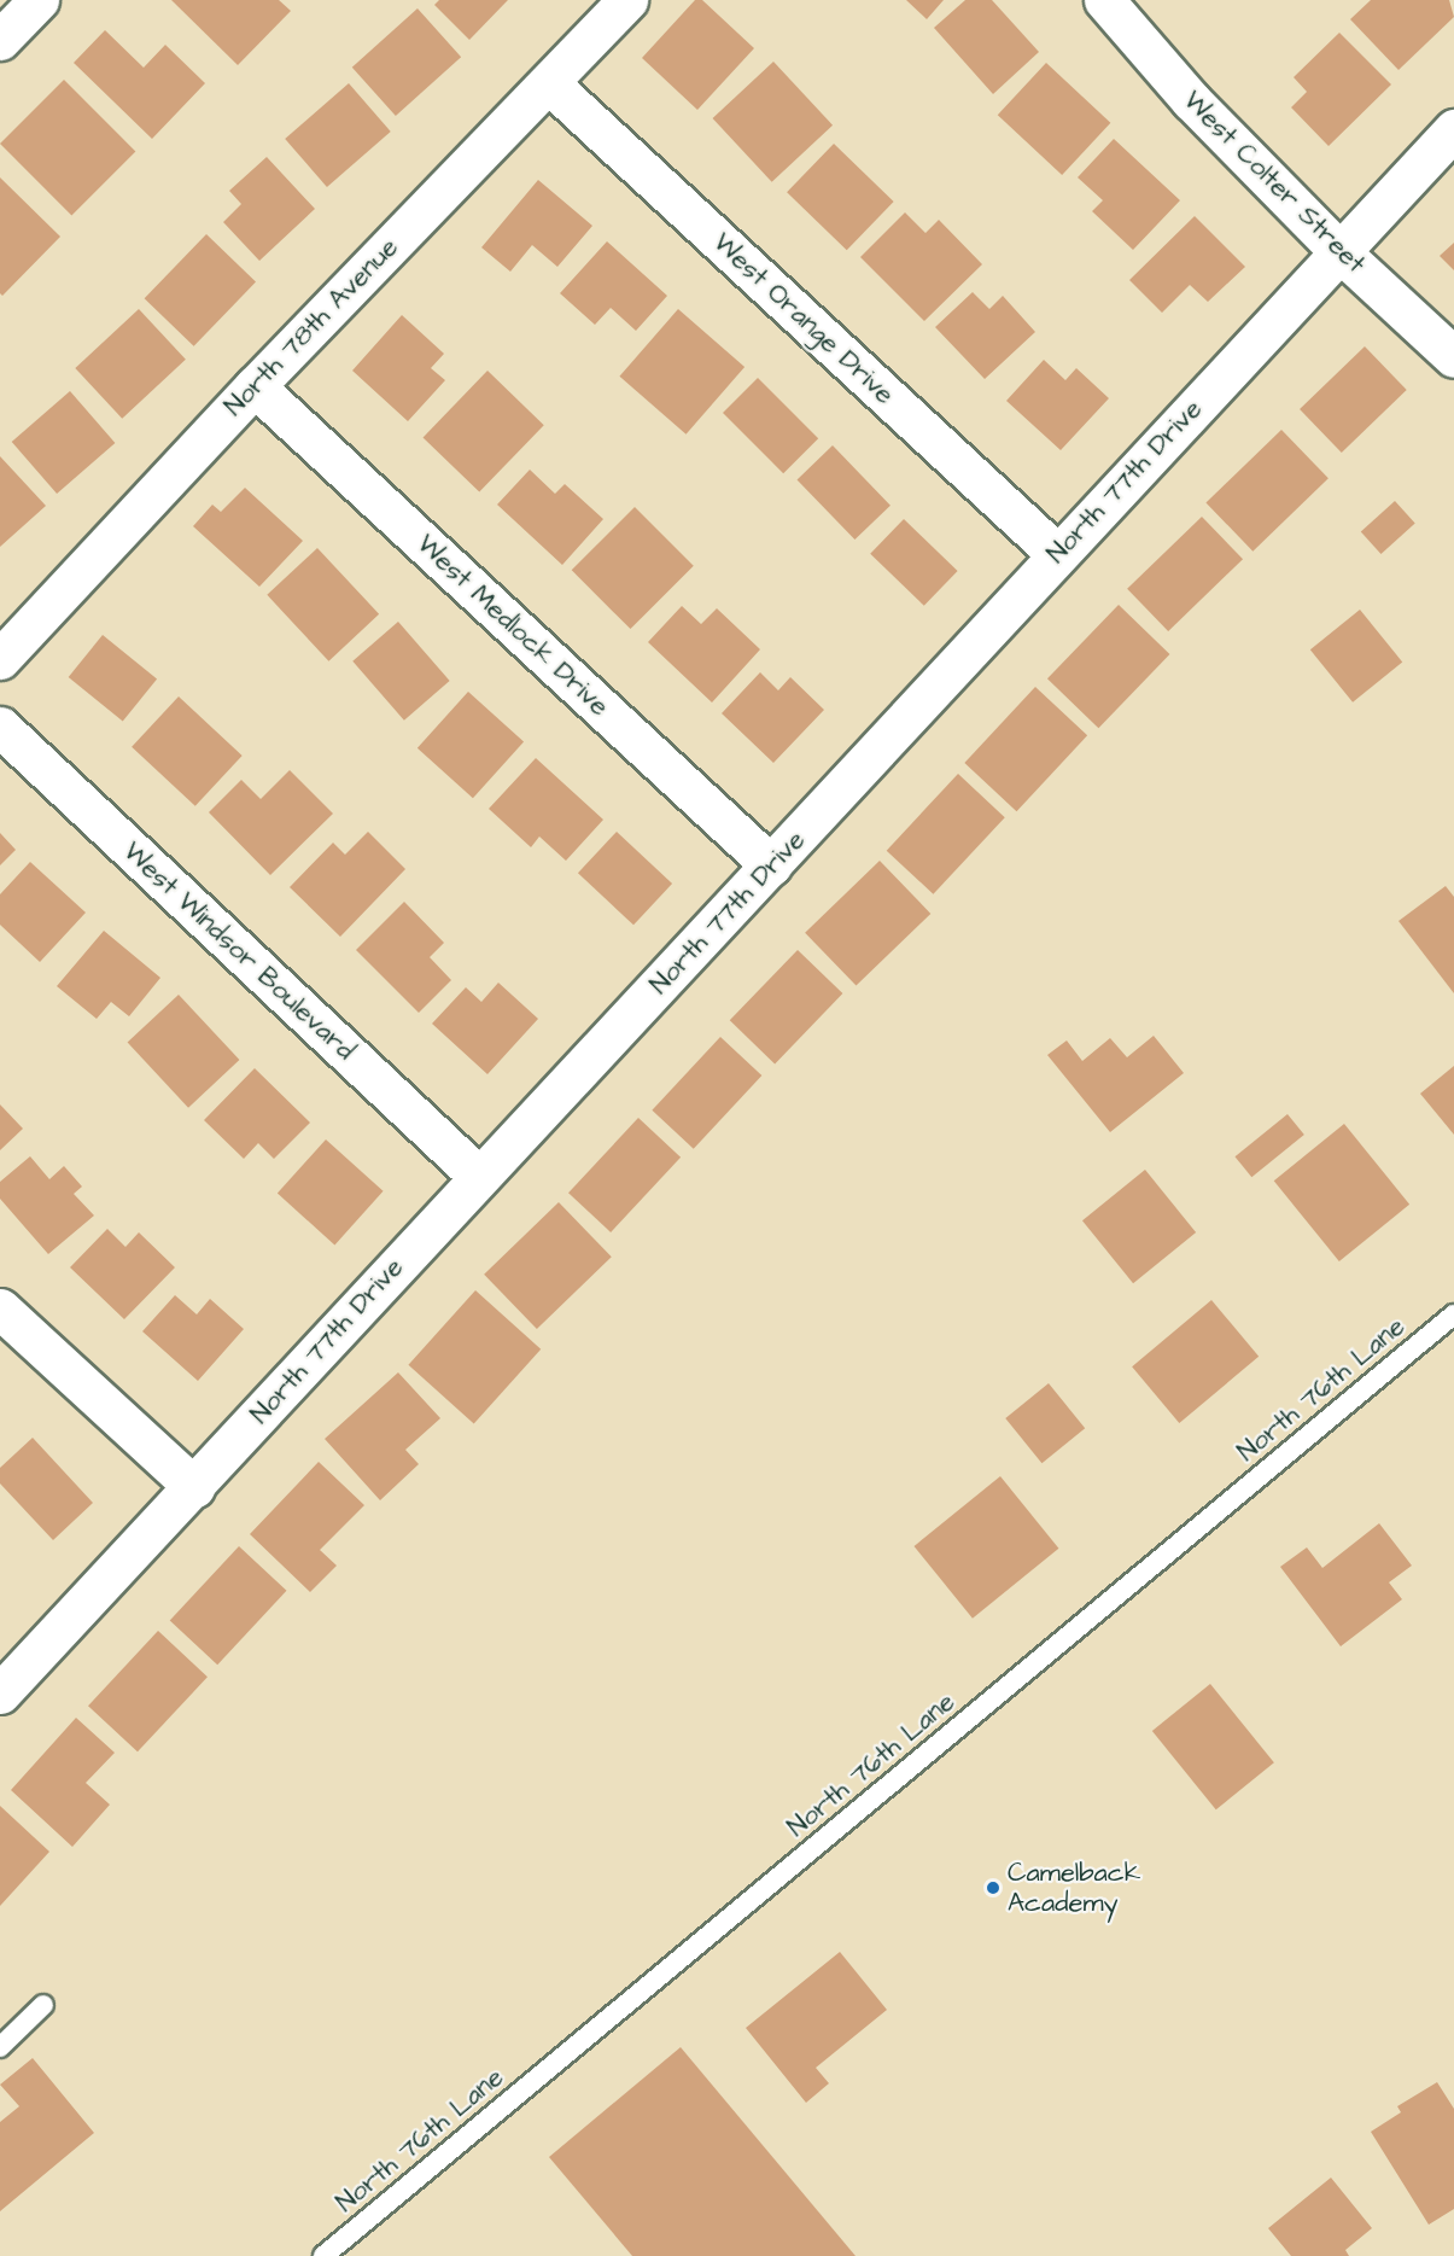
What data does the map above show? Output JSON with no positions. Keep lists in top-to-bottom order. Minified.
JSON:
{"streets":{"street":["West Colter Street","West Orange Drive","North 78th Avenue","North 77th Drive","West Medlock Drive","West Windsor Boulevard"],"lane":["North 76th Lane"]},"crossings":[["West Colter Street","North 77th Drive"],["West Orange Drive","North 78th Avenue"],["West Orange Drive","North 77th Drive"],["North 78th Avenue","West Medlock Drive"],["North 77th Drive","West Medlock Drive"],["North 77th Drive","West Windsor Boulevard"]],"places":["Camelback Academy"]}
